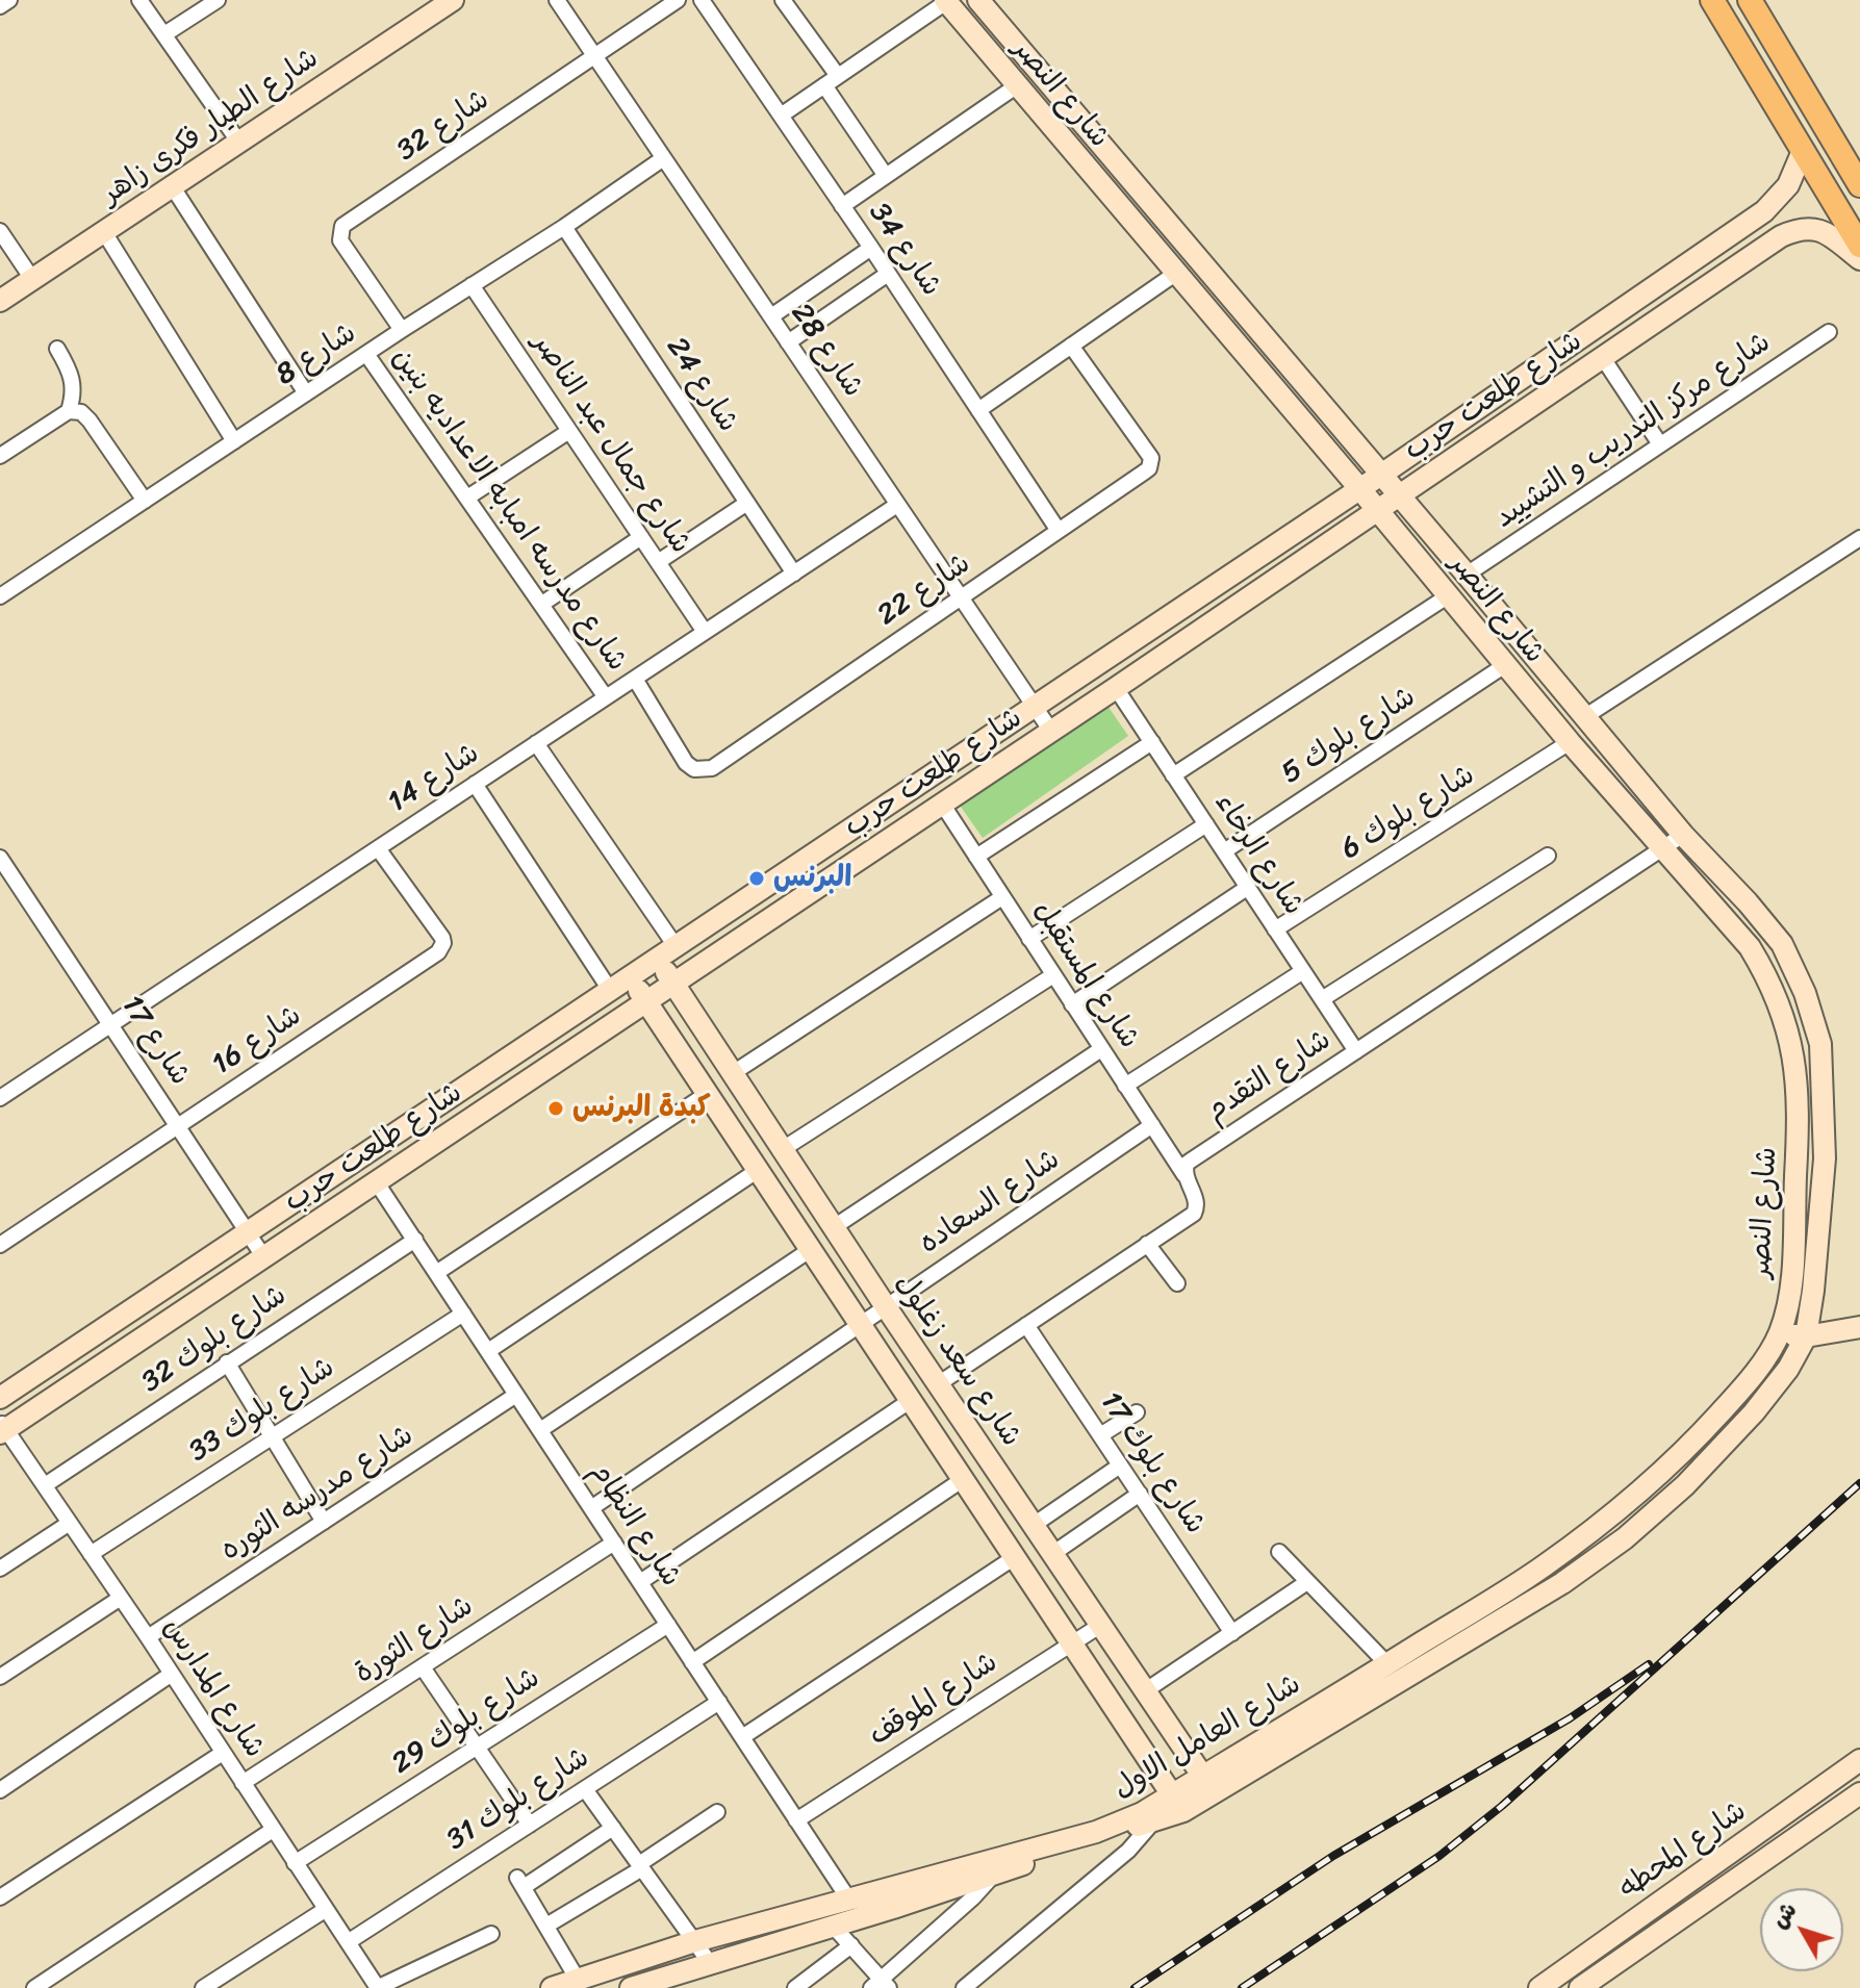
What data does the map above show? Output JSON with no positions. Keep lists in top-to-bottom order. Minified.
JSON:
{"streets":{"street":["شارع النصر","شارع 32","شارع الطيار فكرى زاهر","شارع 34","شارع 28","شارع 8","شارع 24","شارع طلعت حرب","شارع مركز التدريب و التشييد","شارع جمال عبد الناصر","شارع مدرسه امبابه الاعداديه بنين","شارع 22","شارع بلوك 5","شارع 14","شارع بلوك 6","شارع الرخاء","شارع المستقبل","شارع 17","شارع 16","شارع التقدم","شارع السعاده","شارع بلوك 32","شارع سعد زغلول","شارع بلوك 33","شارع بلوك 17","شارع مدرسه الثوره","شارع النظام","شارع الثورة","شارع المدارس","شارع الموقف","شارع بلوك 29","شارع العامل الاول","شارع بلوك 31","شارع المحطه"]},"crossings":[["شارع النصر","شارع طلعت حرب"],["شارع النصر","شارع مركز التدريب و التشييد"],["شارع النصر","شارع بلوك 5"],["شارع النصر","شارع بلوك 6"],["شارع النصر","شارع التقدم"],["شارع النصر","شارع العامل الاول"],["شارع 32","شارع 28"],["شارع 32","شارع 8"],["شارع 34","شارع 22"],["شارع 28","شارع 8"],["شارع 28","شارع طلعت حرب"],["شارع 28","شارع 22"],["شارع 28","شارع 14"],["شارع 8","شارع 24"],["شارع 8","شارع جمال عبد الناصر"],["شارع 8","شارع مدرسه امبابه الاعداديه بنين"],["شارع 24","شارع 14"],["شارع طلعت حرب","شارع الرخاء"],["شارع طلعت حرب","شارع المستقبل"],["شارع طلعت حرب","شارع 17"],["شارع طلعت حرب","شارع سعد زغلول"],["شارع طلعت حرب","شارع النظام"],["شارع طلعت حرب","شارع المدارس"],["شارع جمال عبد الناصر","شارع 14"],["شارع مدرسه امبابه الاعداديه بنين","شارع 14"],["شارع 22","شارع 14"],["شارع بلوك 5","شارع الرخاء"],["شارع 14","شارع 17"],["شارع 14","شارع 16"],["شارع بلوك 6","شارع الرخاء"],["شارع الرخاء","شارع التقدم"],["شارع المستقبل","شارع التقدم"],["شارع المستقبل","شارع السعاده"],["شارع 17","شارع 16"],["شارع السعاده","شارع سعد زغلول"],["شارع بلوك 32","شارع النظام"],["شارع بلوك 32","شارع المدارس"],["شارع سعد زغلول","شارع الموقف"],["شارع سعد زغلول","شارع العامل الاول"],["شارع بلوك 33","شارع النظام"],["شارع بلوك 33","شارع المدارس"],["شارع مدرسه الثوره","شارع النظام"],["شارع مدرسه الثوره","شارع المدارس"],["شارع النظام","شارع الثورة"],["شارع النظام","شارع الموقف"],["شارع النظام","شارع بلوك 29"],["شارع النظام","شارع العامل الاول"],["شارع النظام","شارع بلوك 31"],["شارع الثورة","شارع المدارس"],["شارع المدارس","شارع بلوك 29"],["شارع المدارس","شارع بلوك 31"]],"places":["البرنس","كبدة البرنس"],"north":"top left"}
